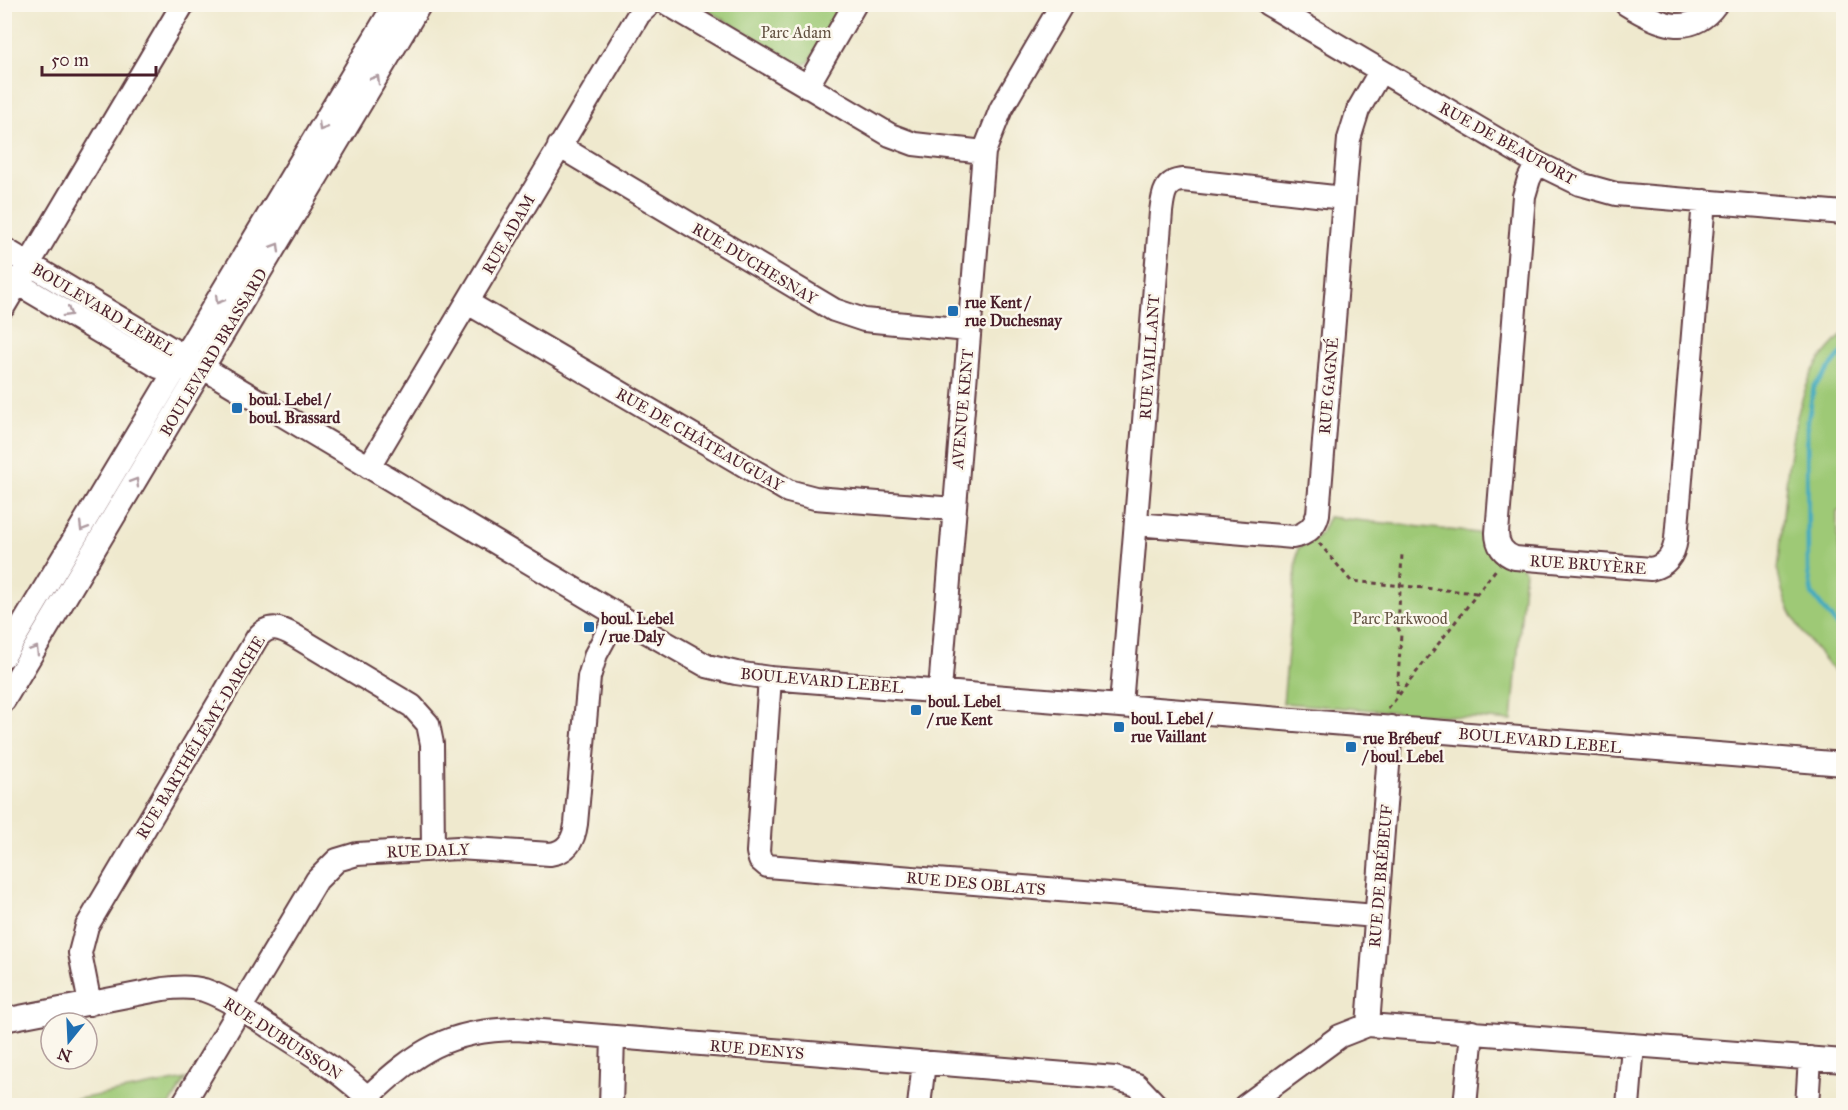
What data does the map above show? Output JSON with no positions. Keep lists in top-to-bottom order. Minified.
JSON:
{"streets":{"street":["RUE DE BEAUPORT","RUE ADAM","RUE DUCHESNAY","BOULEVARD LEBEL","BOULEVARD BRASSARD","RUE VAILLANT","RUE GAGNÉ","AVENUE KENT","RUE DE CHÂTEAUGUAY","RUE BRUYÈRE","RUE BARTHÉLÉMY-DARCHE","RUE DALY","RUE DE BRÉBEUF","RUE DES OBLATS","RUE DUBUISSON","RUE DENYS"]},"crossings":[["RUE DE BEAUPORT","RUE GAGNÉ"],["RUE DE BEAUPORT","RUE BRUYÈRE"],["RUE ADAM","RUE DUCHESNAY"],["RUE ADAM","BOULEVARD LEBEL"],["RUE ADAM","RUE DE CHÂTEAUGUAY"],["RUE DUCHESNAY","AVENUE KENT"],["BOULEVARD LEBEL","BOULEVARD BRASSARD"],["BOULEVARD LEBEL","RUE VAILLANT"],["BOULEVARD LEBEL","AVENUE KENT"],["BOULEVARD LEBEL","RUE DALY"],["BOULEVARD LEBEL","RUE DE BRÉBEUF"],["BOULEVARD LEBEL","RUE DES OBLATS"],["RUE VAILLANT","RUE GAGNÉ"],["AVENUE KENT","RUE DE CHÂTEAUGUAY"],["RUE BARTHÉLÉMY-DARCHE","RUE DALY"],["RUE BARTHÉLÉMY-DARCHE","RUE DUBUISSON"],["RUE DALY","RUE DUBUISSON"],["RUE DE BRÉBEUF","RUE DES OBLATS"],["RUE DUBUISSON","RUE DENYS"]],"parks":["Parc Adam","Parc Parkwood"],"places":{"transit":["rue Kent / rue Duchesnay","boul. Lebel / boul. Brassard","boul. Lebel / rue Daly","boul. Lebel / rue Kent","boul. Lebel / rue Vaillant","rue Brébeuf / boul. Lebel"]},"scale_bar":"50 m","north":"bottom"}
